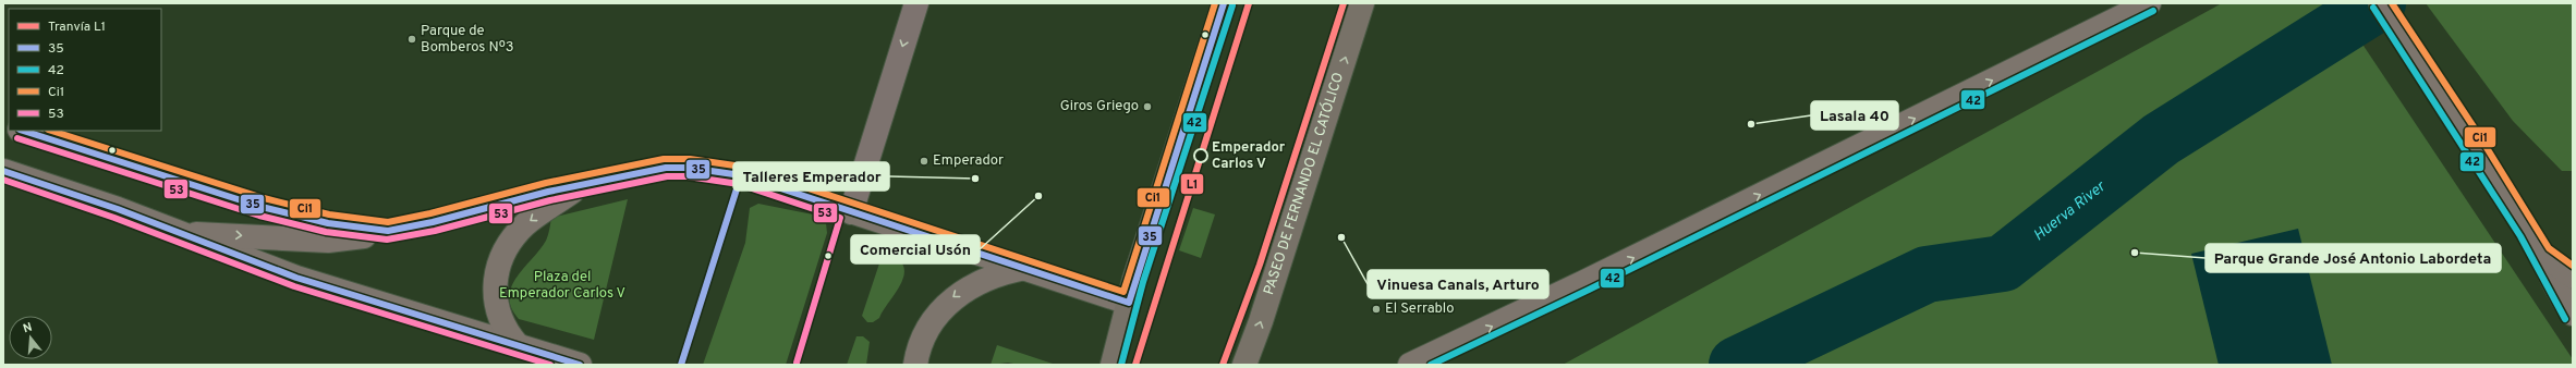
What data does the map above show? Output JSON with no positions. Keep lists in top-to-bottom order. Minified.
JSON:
{"streets":{"main road":["PASEO DE FERNANDO EL CATÓLICO"]},"water":["Huerva River"],"parks":["Plaza del Emperador Carlos V"],"places":["Parque de Bomberos Nº3","Giros Griego","Lasala 40","Emperador Carlos V","Emperador","Talleres Emperador","Comercial Usón","Vinuesa Canals, Arturo","Parque Grande José Antonio Labordeta","El Serrablo"],"lines":["tram line L1","transit line 35","transit line Ci1","transit line 42","transit line 53"],"legend":["Tranvía L1","35","42","Ci1","53"],"north":"top"}
